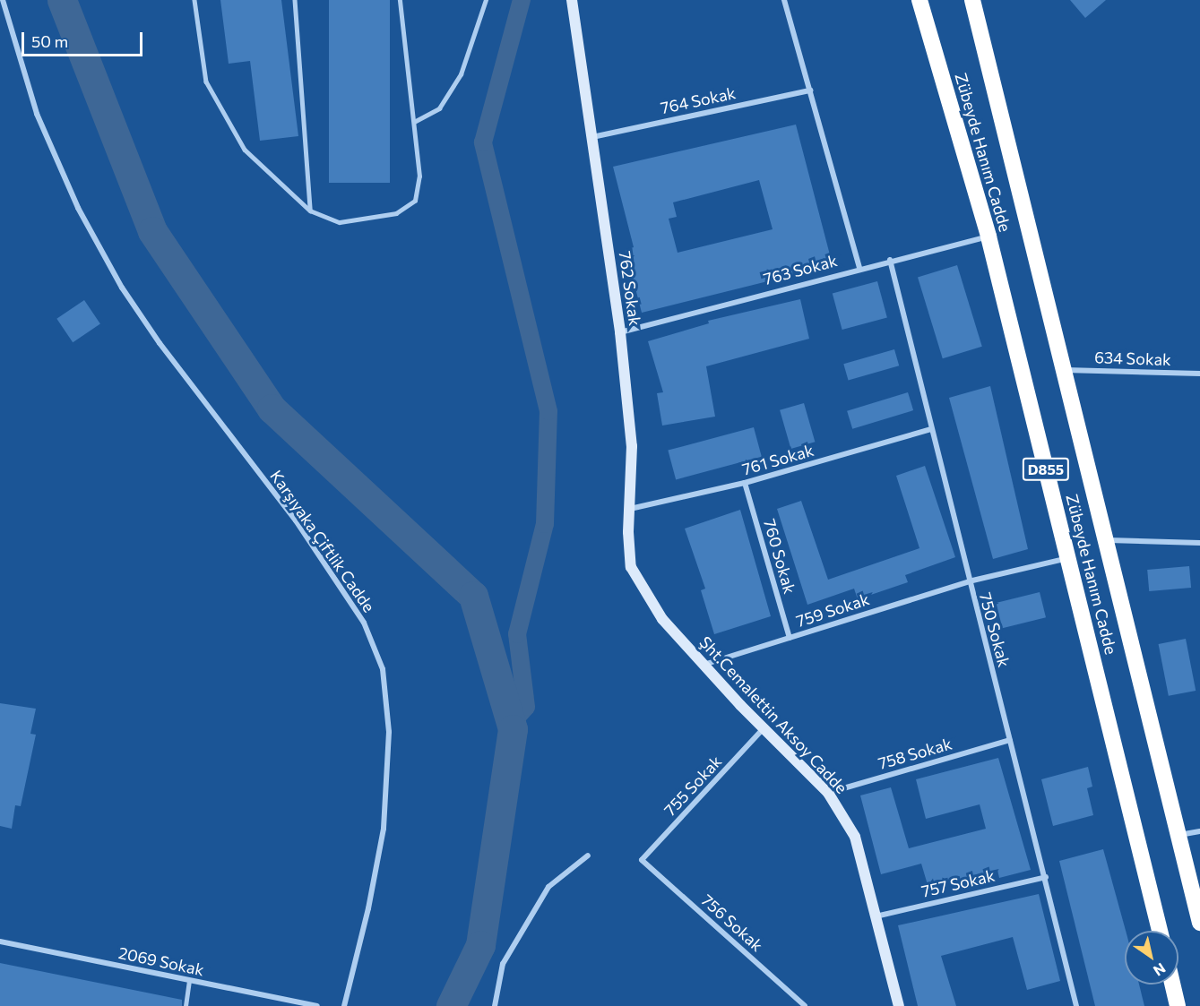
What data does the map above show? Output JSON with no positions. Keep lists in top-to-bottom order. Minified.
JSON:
{"streets":{"highway":["Zübeyde Hanım Cadde","D855"],"street":["764 Sokak","763 Sokak","762 Sokak","634 Sokak","761 Sokak","Karşıyaka Çiftlik Cadde","760 Sokak","759 Sokak","750 Sokak","Şht.Cemalettin Aksoy Cadde","758 Sokak","755 Sokak","757 Sokak","756 Sokak","2069 Sokak"]},"crossings":[["764 Sokak","762 Sokak"],["Zübeyde Hanım Cadde","763 Sokak"],["Zübeyde Hanım Cadde","634 Sokak"],["Zübeyde Hanım Cadde","759 Sokak"],["763 Sokak","762 Sokak"],["763 Sokak","750 Sokak"],["762 Sokak","761 Sokak"],["762 Sokak","Şht.Cemalettin Aksoy Cadde"],["761 Sokak","760 Sokak"],["761 Sokak","750 Sokak"],["760 Sokak","759 Sokak"],["759 Sokak","750 Sokak"],["759 Sokak","Şht.Cemalettin Aksoy Cadde"],["750 Sokak","758 Sokak"],["750 Sokak","757 Sokak"],["Şht.Cemalettin Aksoy Cadde","758 Sokak"],["Şht.Cemalettin Aksoy Cadde","755 Sokak"],["Şht.Cemalettin Aksoy Cadde","757 Sokak"],["755 Sokak","756 Sokak"]],"scale_bar":"50 m","north":"bottom right"}
